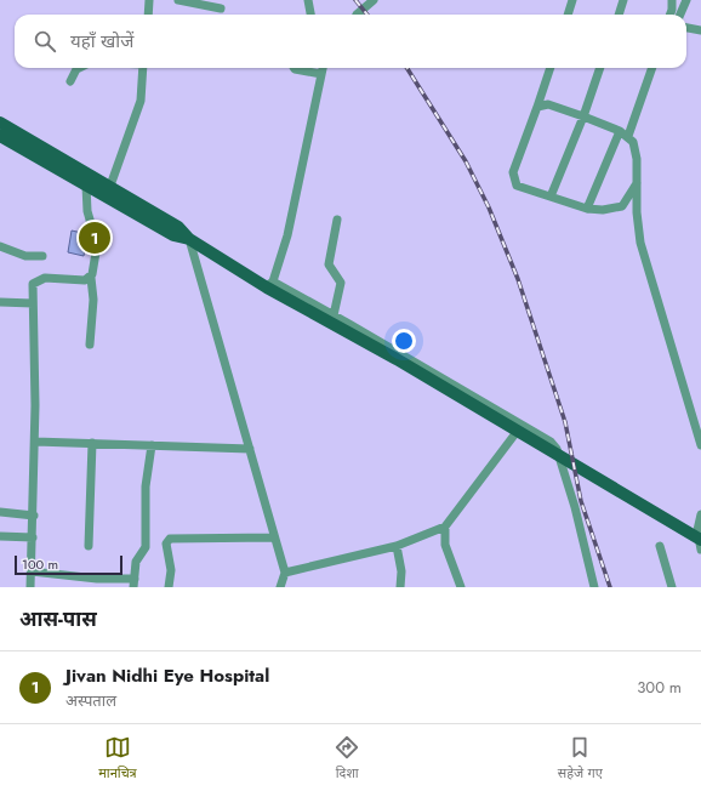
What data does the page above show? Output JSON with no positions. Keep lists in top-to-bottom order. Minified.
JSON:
{"scale_bar":"100 m","page":{"search":"यहाँ खोजें","pins":"1","scale":"100 m","heading":"आस-पास","list":[{"mark":"1","name":"Jivan Nidhi Eye Hospital","note":"अस्पताल","value":"300 m"}],"nav":["मानचित्र","दिशा","सहेजे गए"]}}
